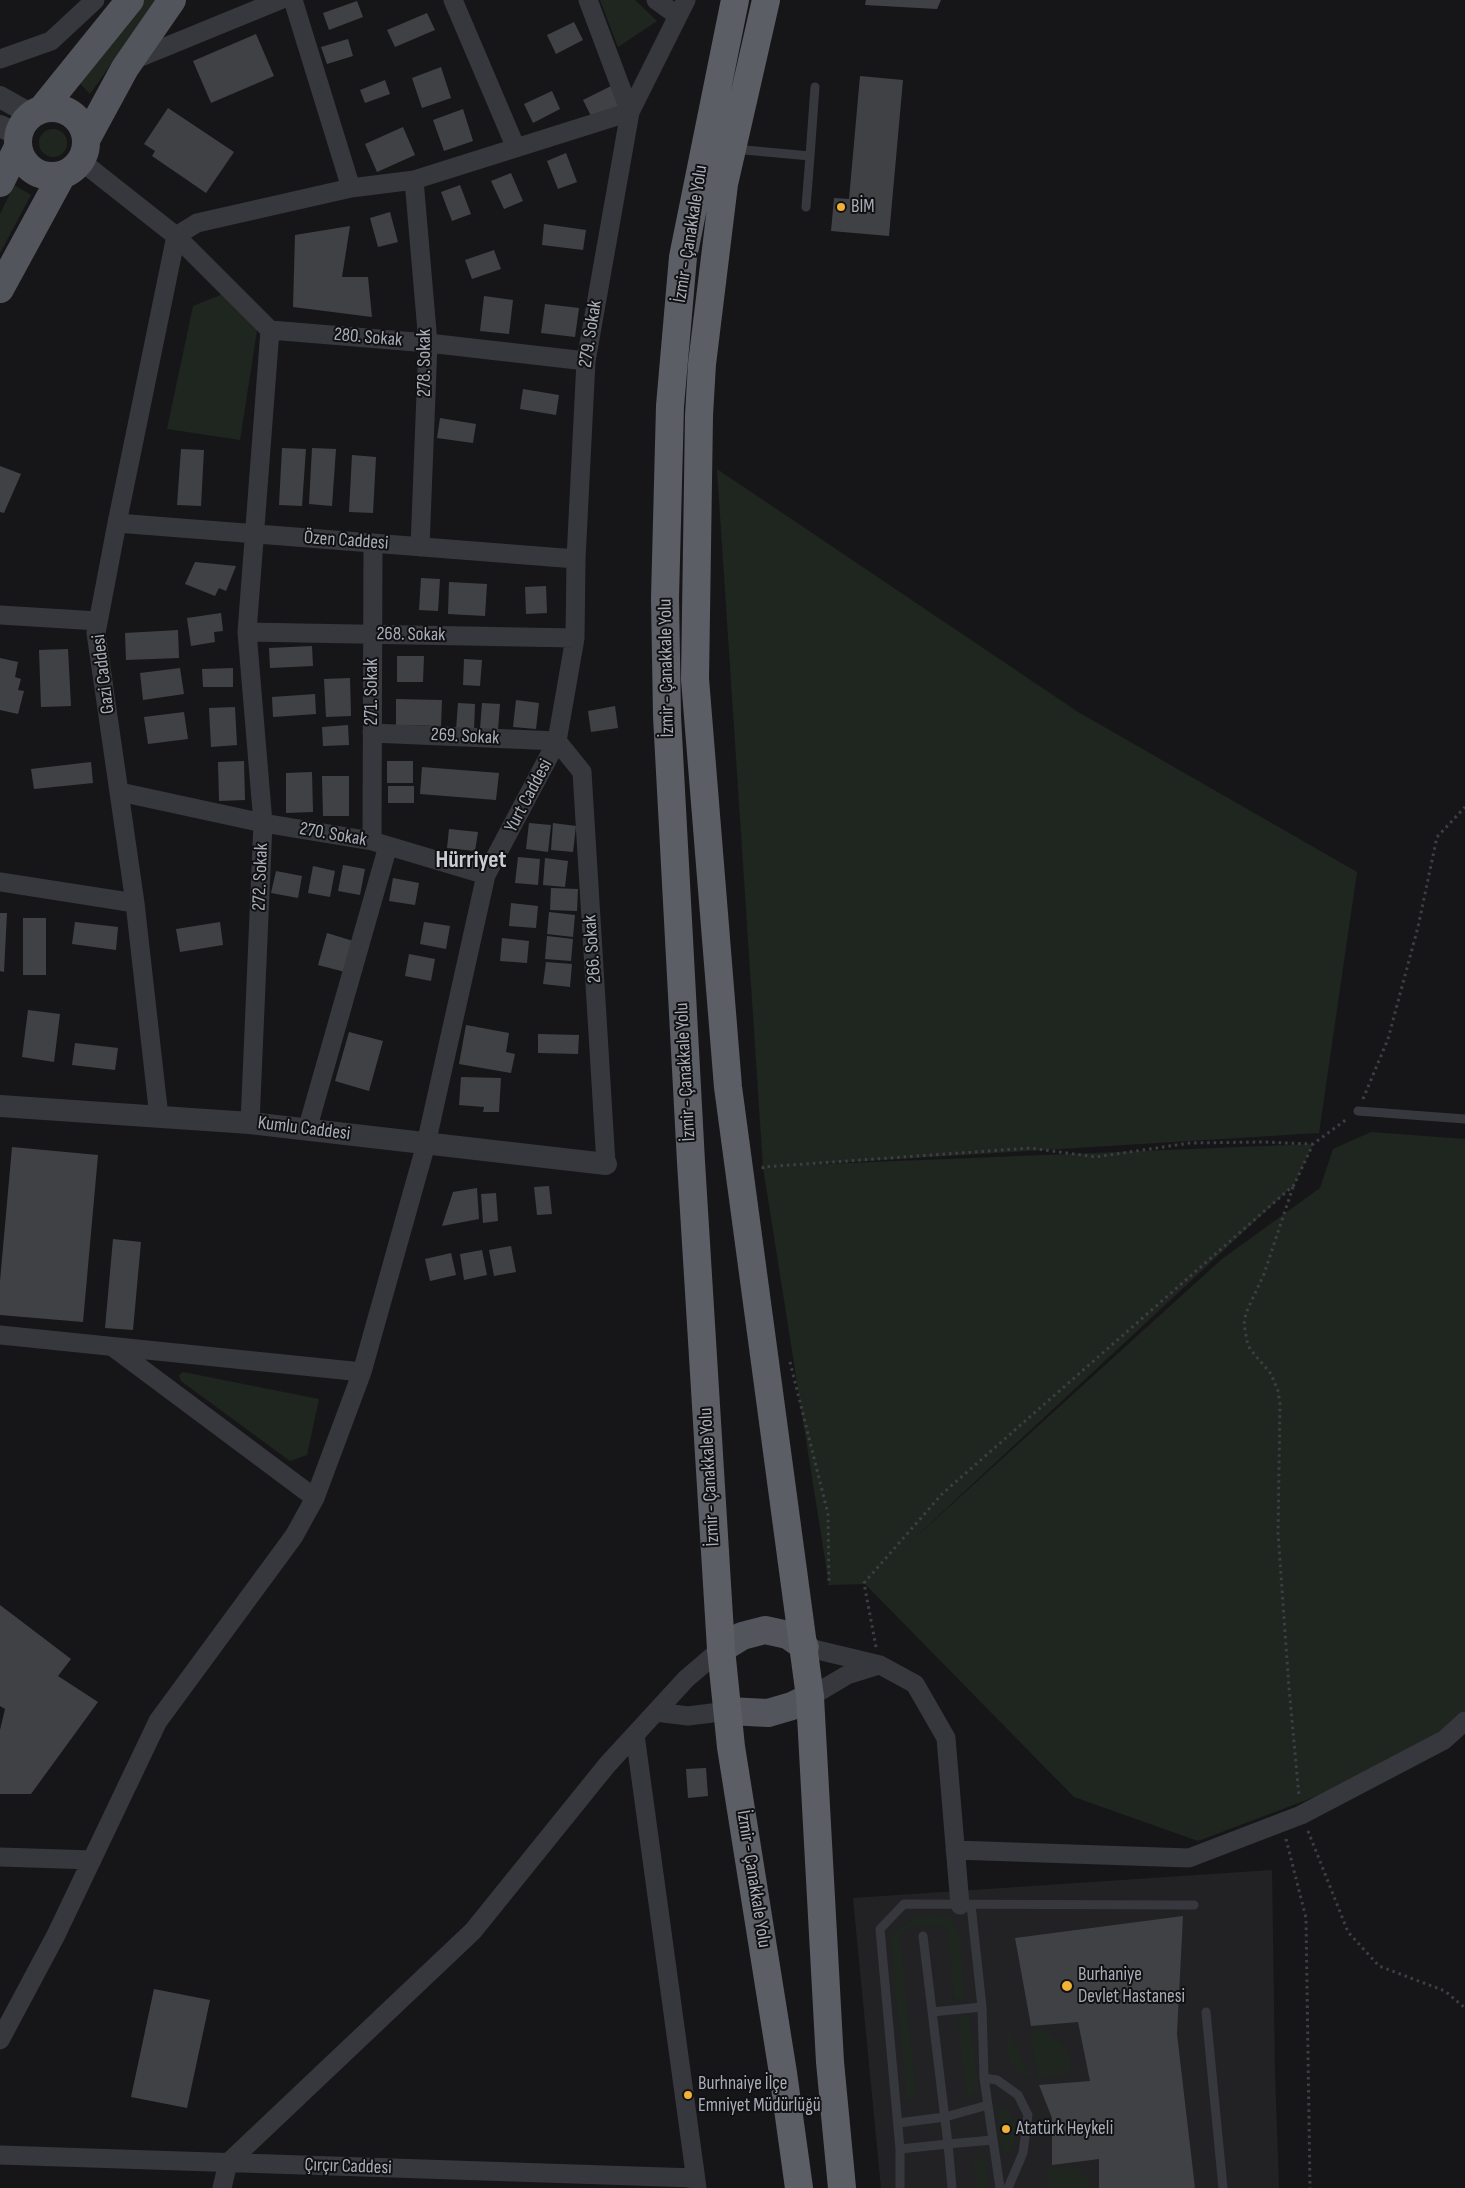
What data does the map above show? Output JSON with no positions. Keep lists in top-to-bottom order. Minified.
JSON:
{"streets":{"highway":["İzmir - Çanakkale Yolu"],"street":["279. Sokak","280. Sokak","278. Sokak","Özen Caddesi","268. Sokak","Gazi Caddesi","271. Sokak","269. Sokak","Yurt Caddesi","270. Sokak","272. Sokak","266. Sokak","Kumlu Caddesi","Çırçır Caddesi"]},"crossings":[["279. Sokak","280. Sokak"],["279. Sokak","Özen Caddesi"],["279. Sokak","Yurt Caddesi"],["280. Sokak","278. Sokak"],["280. Sokak","272. Sokak"],["278. Sokak","Özen Caddesi"],["Özen Caddesi","Gazi Caddesi"],["Özen Caddesi","271. Sokak"],["Özen Caddesi","Yurt Caddesi"],["Özen Caddesi","272. Sokak"],["268. Sokak","271. Sokak"],["268. Sokak","Yurt Caddesi"],["268. Sokak","272. Sokak"],["Gazi Caddesi","270. Sokak"],["Gazi Caddesi","Kumlu Caddesi"],["271. Sokak","269. Sokak"],["271. Sokak","270. Sokak"],["271. Sokak","Kumlu Caddesi"],["269. Sokak","Yurt Caddesi"],["269. Sokak","266. Sokak"],["Yurt Caddesi","270. Sokak"],["Yurt Caddesi","266. Sokak"],["Yurt Caddesi","Kumlu Caddesi"],["270. Sokak","272. Sokak"],["272. Sokak","Kumlu Caddesi"],["266. Sokak","Kumlu Caddesi"]],"districts":["Hürriyet"],"places":["BİM","Burhaniye Devlet Hastanesi","Burhnaiye İlçe Emniyet Müdürlüğü","Atatürk Heykeli"]}
